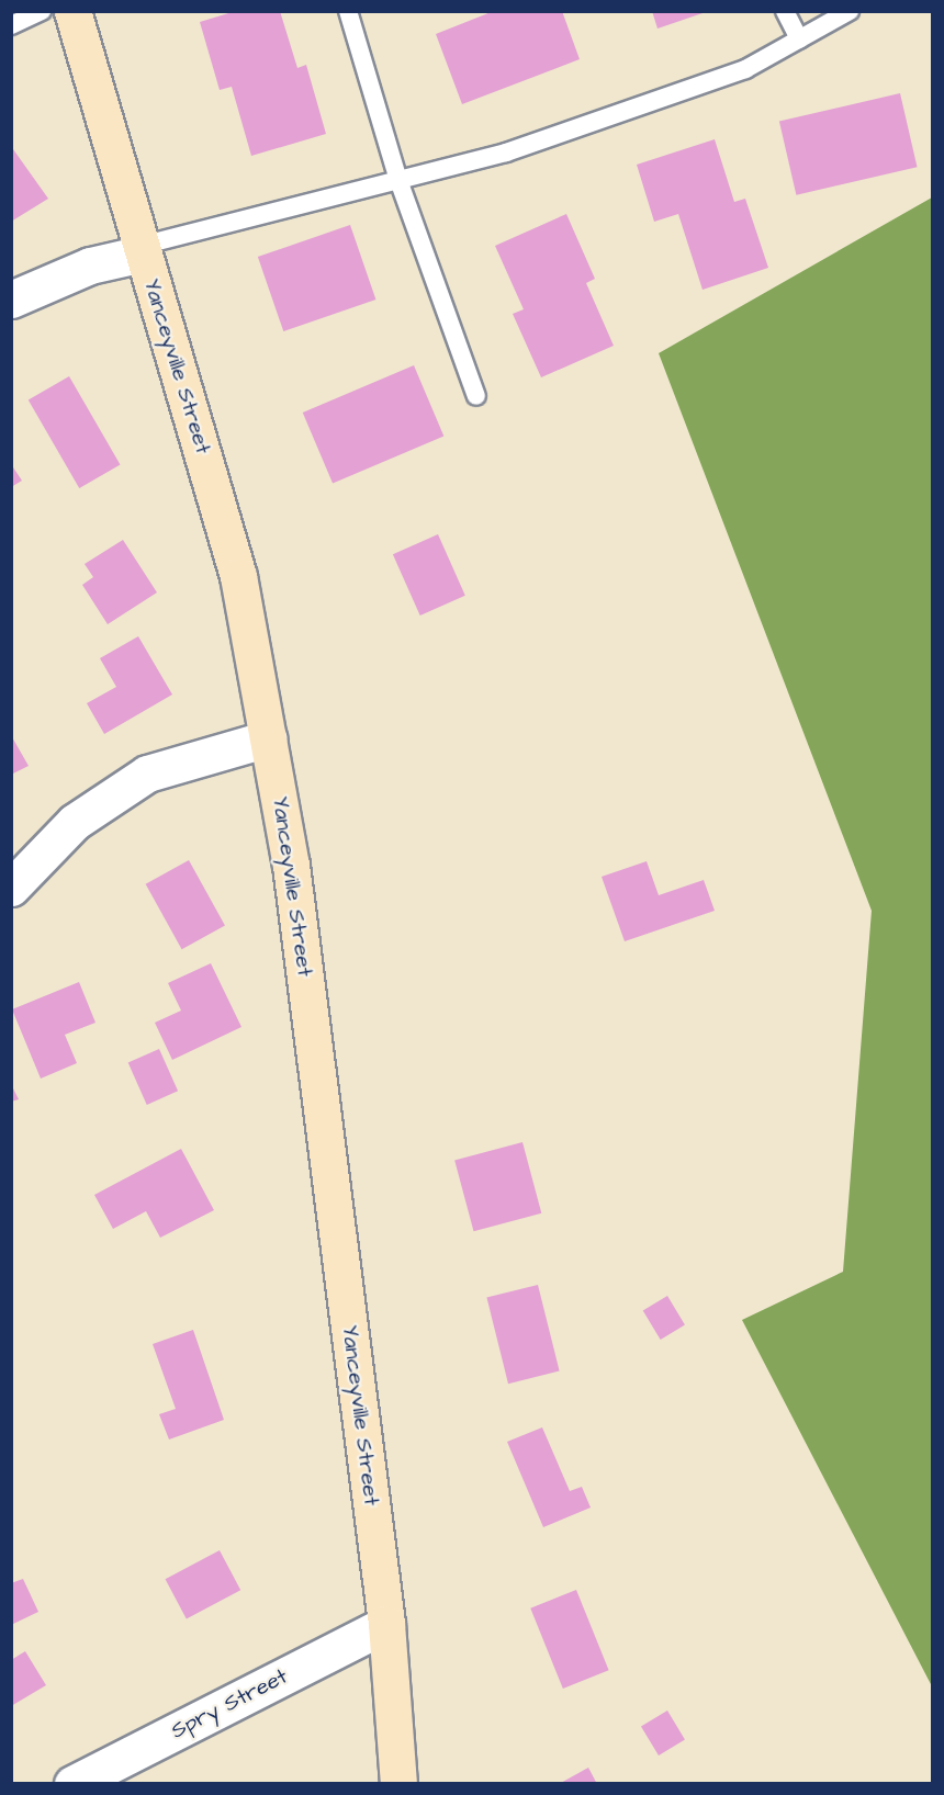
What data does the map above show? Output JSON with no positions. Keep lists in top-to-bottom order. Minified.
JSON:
{"streets":{"main road":["Yanceyville Street"],"street":["Spry Street"]},"crossings":[["Yanceyville Street","Spry Street"]]}
